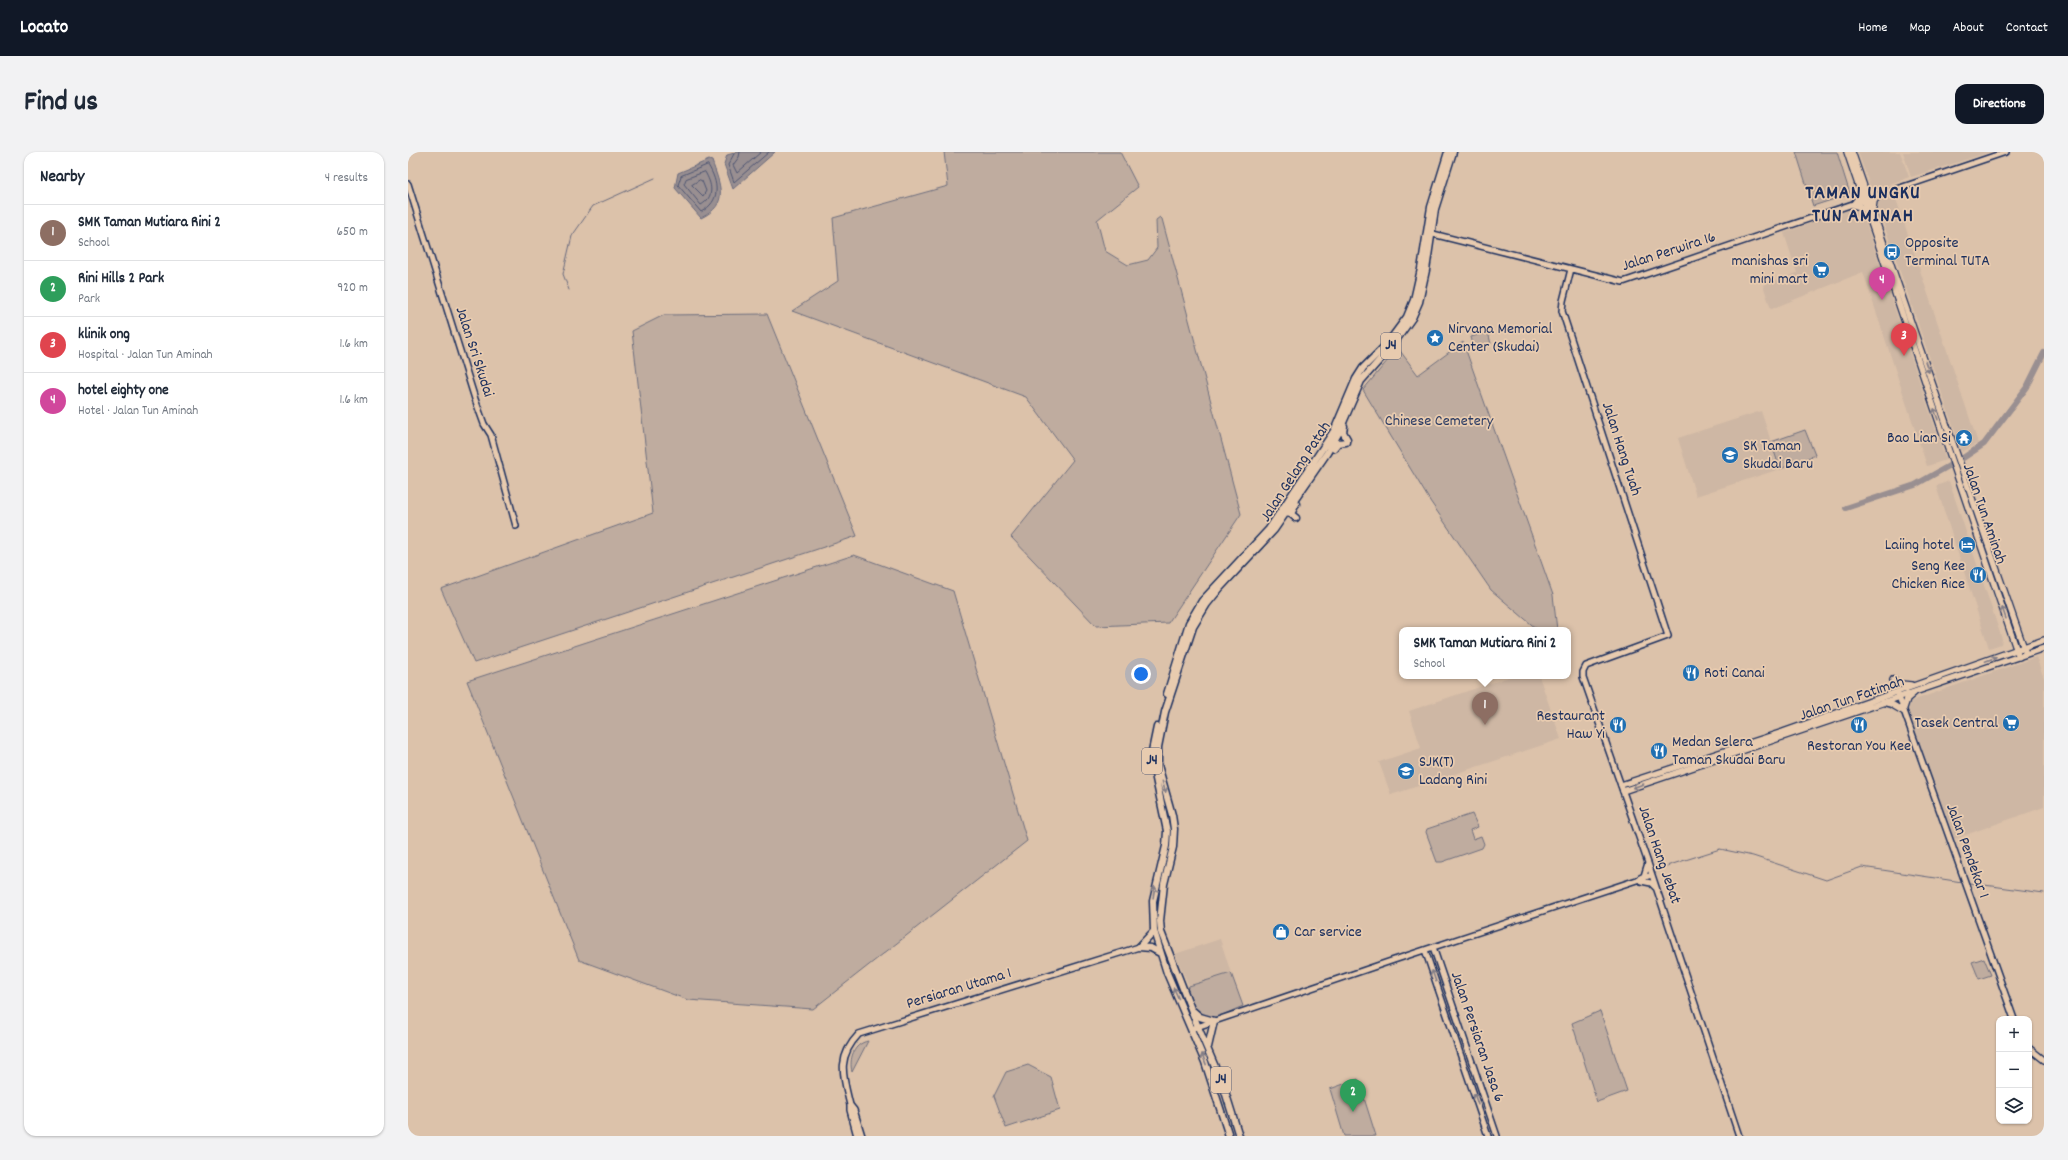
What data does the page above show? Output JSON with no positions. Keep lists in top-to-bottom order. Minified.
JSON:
{"streets":{"main road":["J4","Jalan Gelang Patah","Jalan Tun Aminah","Jalan Tun Fatimah"],"street":["Jalan Perwira 16","Jalan Sri Skudai","Jalan Hang Tuah","Jalan Pendekar 1","Jalan Hang Jebat","Persiaran Utama 1","Jalan Persiaran Jasa 6"]},"crossings":[["Jalan Perwira 16","J4"],["Jalan Perwira 16","Jalan Hang Tuah"],["Jalan Perwira 16","Jalan Gelang Patah"],["Jalan Perwira 16","Jalan Tun Aminah"],["J4","Jalan Gelang Patah"],["Jalan Hang Tuah","Jalan Hang Jebat"],["Jalan Tun Aminah","Jalan Tun Fatimah"],["Jalan Tun Fatimah","Jalan Pendekar 1"],["Jalan Tun Fatimah","Jalan Hang Jebat"]],"districts":["TAMAN UNGKU TUN AMINAH"],"parks":["Chinese Cemetery"],"places":{"bus stop":["Opposite Terminal TUTA"],"supermarket":["manishas sri mini mart","Tasek Central"],"place":["Nirvana Memorial Center (Skudai)"],"temple":["Bao Lian Si"],"school or university":["SK Taman Skudai Baru","SJK(T) Ladang Rini"],"hotel":["Laiing hotel"],"restaurant":["Seng Kee Chicken Rice","Roti Canai","Restaurant Haw Yi","Restoran You Kee","Medan Selera Taman Skudai Baru"],"shop":["Car service"]},"page":{"header":"Locato","nav":["Home","Map","About","Contact"],"title":"Find us","buttons":"Directions","heading":["Nearby","4 results"],"list":[{"mark":"1","name":"SMK Taman Mutiara Rini 2","note":"School","value":"650 m"},{"mark":"2","name":"Rini Hills 2 Park","note":"Park","value":"920 m"},{"mark":"3","name":"klinik ong","note":"Hospital · Jalan Tun Aminah","value":"1.6 km"},{"mark":"4","name":"hotel eighty one","note":"Hotel · Jalan Tun Aminah","value":"1.6 km"}],"pins":["4","3","1","2"],"popup":["SMK Taman Mutiara Rini 2","School"],"map_buttons":["+","−"]}}
